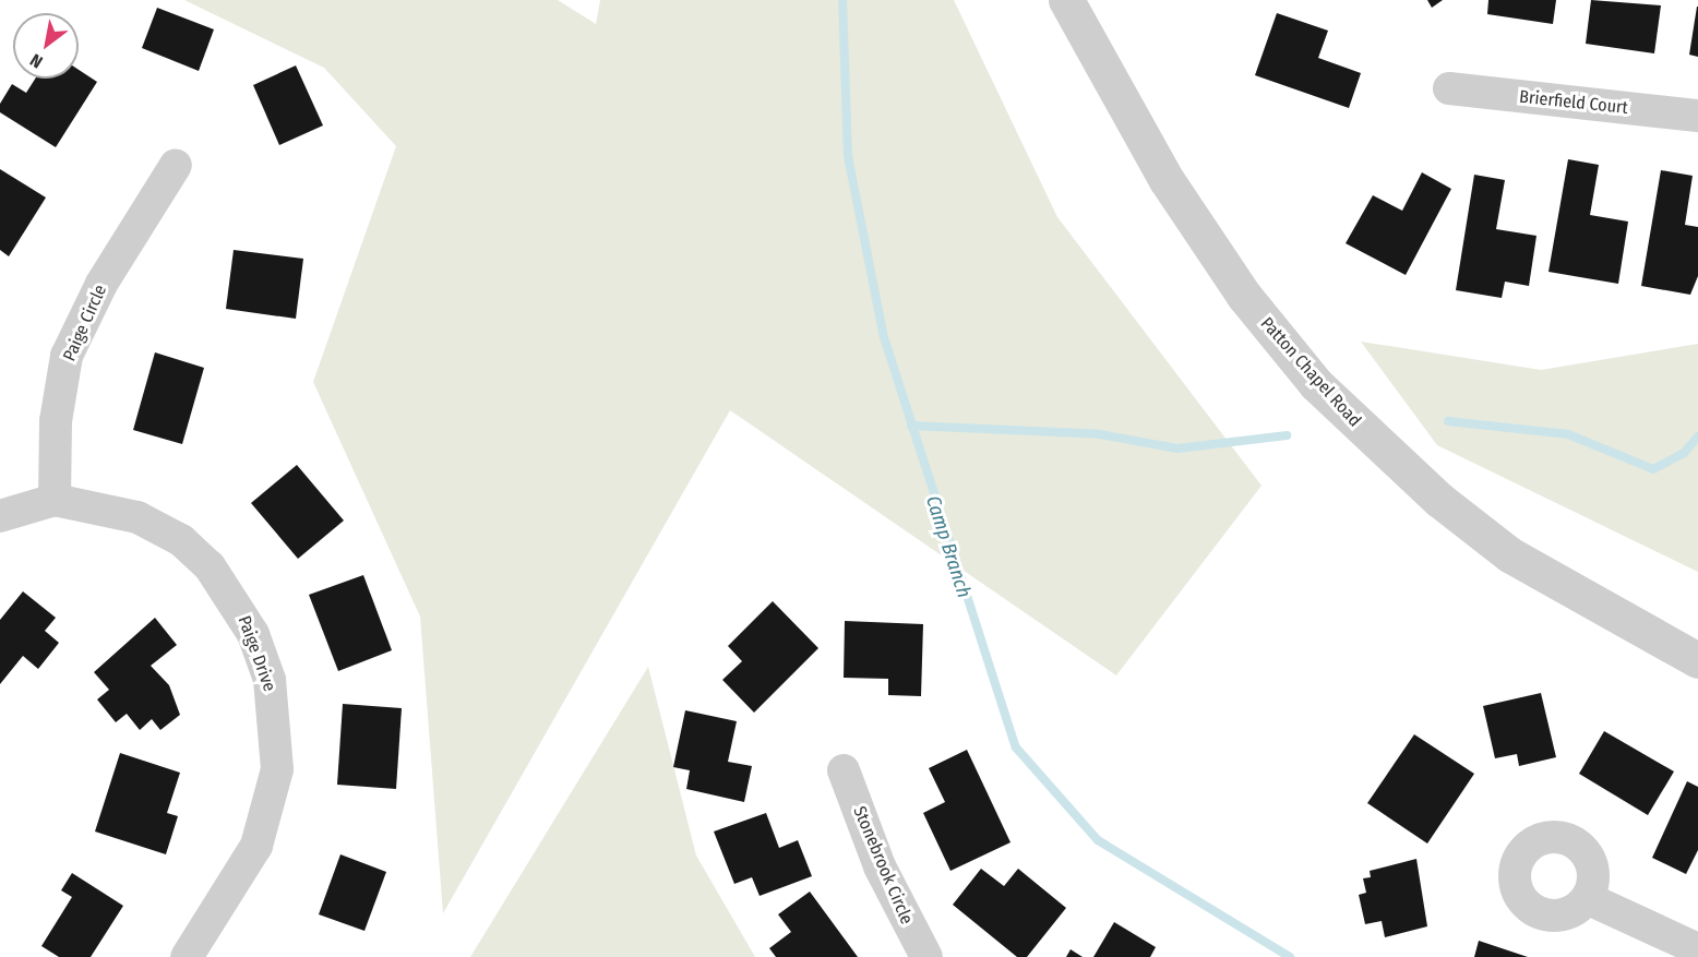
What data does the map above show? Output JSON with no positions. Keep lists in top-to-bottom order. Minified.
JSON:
{"streets":{"street":["Brierfield Court","Paige Circle","Patton Chapel Road","Paige Drive","Stonebrook Circle"]},"crossings":[["Paige Circle","Paige Drive"]],"water":["Camp Branch"],"north":"bottom left"}
